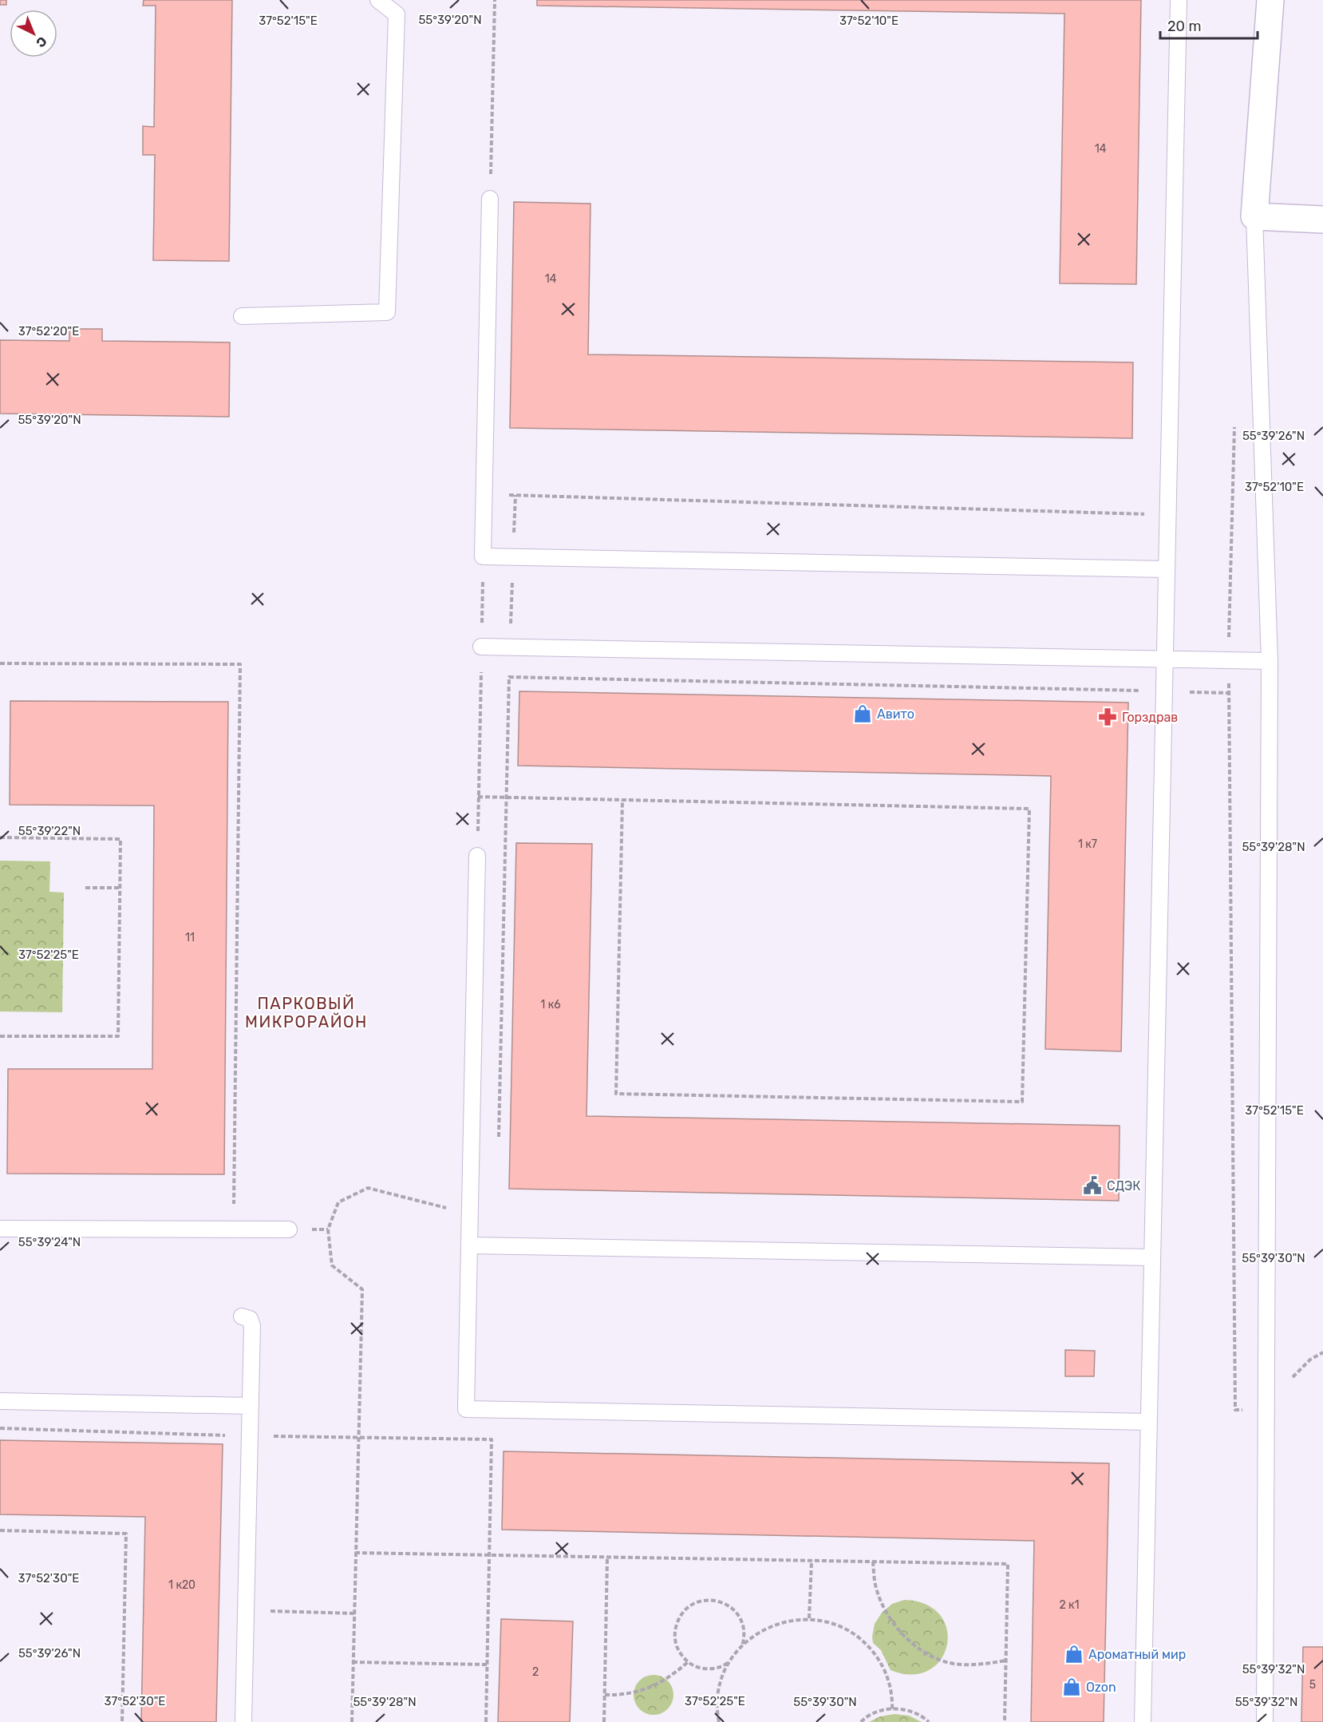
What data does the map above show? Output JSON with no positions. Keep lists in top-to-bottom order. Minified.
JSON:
{"districts":["ПАРКОВЫЙ МИКРОРАЙОН"],"places":{"shop":["Авито","Ароматный мир","Ozon"],"pharmacy":["Горздрав"],"public building":["СДЭК"]},"house_numbers":["14","14","1 к7","11","1 к6","1 к20","2 к1","2","5"],"scale_bar":"20 m","north":"bottom right","coordinates":["55°39'20\"N","37°52'15\"E","37°52'10\"E","37°52'20\"E","55°39'26\"N","55°39'22\"N","55°39'28\"N","37°52'25\"E","55°39'24\"N","55°39'30\"N","37°52'30\"E","55°39'32\"N"]}
